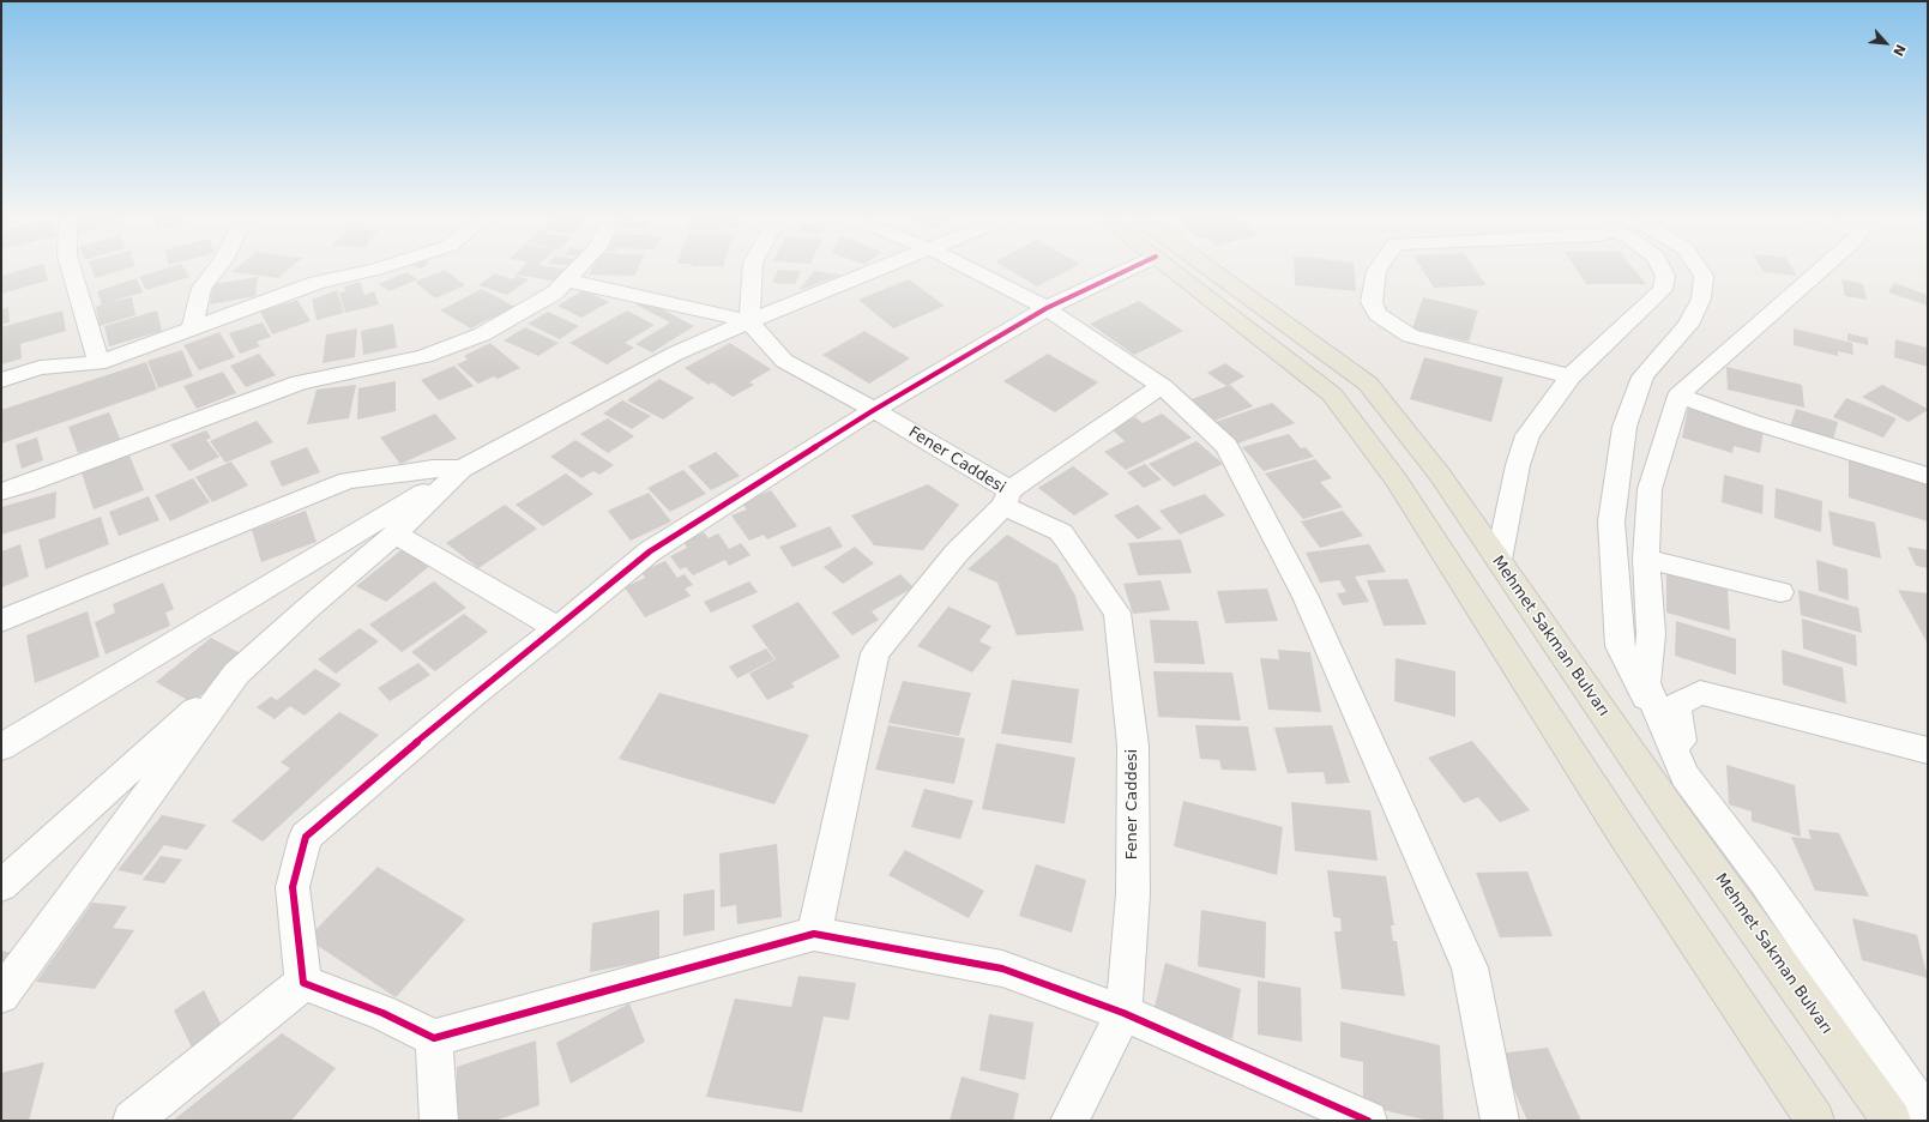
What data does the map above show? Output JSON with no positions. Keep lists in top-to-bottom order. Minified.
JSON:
{"streets":{"main road":["Mehmet Sakman Bulvarı"],"street":["Fener Caddesi"]},"north":"bottom right"}
